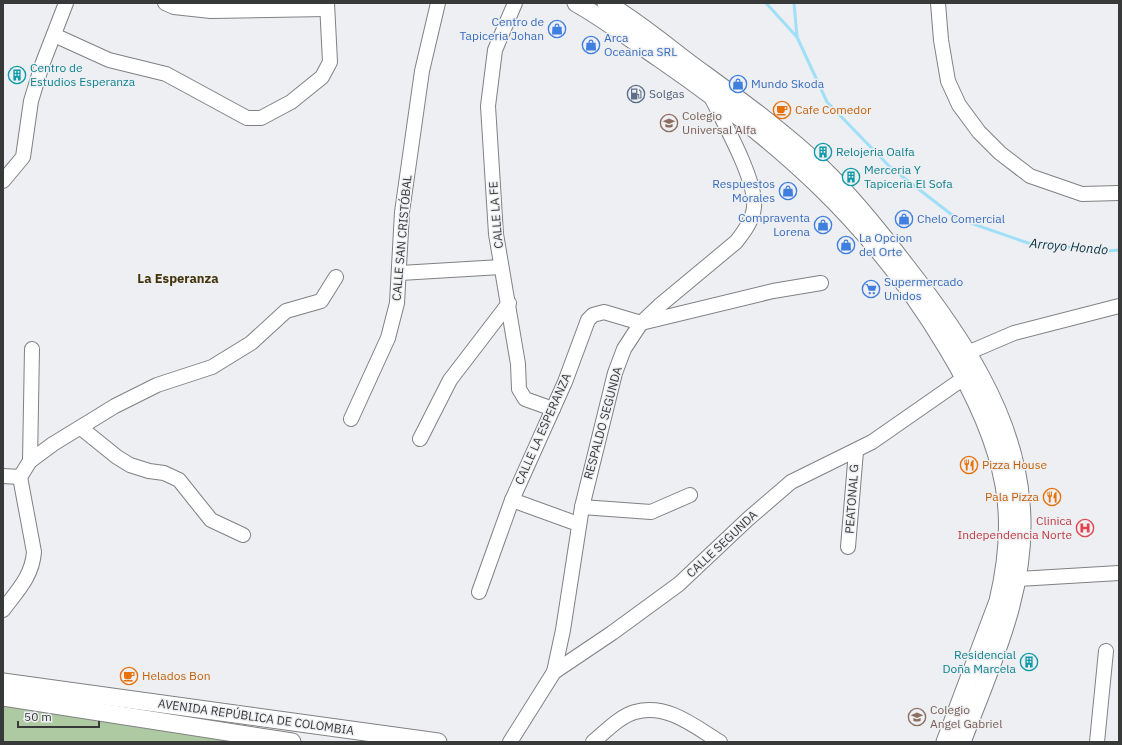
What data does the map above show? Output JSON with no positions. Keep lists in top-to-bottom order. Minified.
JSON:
{"streets":{"main road":["AVENIDA REPÚBLICA DE COLOMBIA"],"street":["CALLE LA FE","CALLE SAN CRISTÓBAL","RESPALDO SEGUNDA","CALLE LA ESPERANZA","PEATONAL G","CALLE SEGUNDA"]},"crossings":[["CALLE LA FE","CALLE LA ESPERANZA"],["RESPALDO SEGUNDA","CALLE LA ESPERANZA"],["RESPALDO SEGUNDA","CALLE SEGUNDA"],["PEATONAL G","CALLE SEGUNDA"]],"districts":["La Esperanza"],"water":["Arroyo Hondo"],"places":{"shop":["Centro de Tapiceria Johan","Arca Oceanica SRL","Mundo Skoda","Respuestos Morales","Chelo Comercial","Compraventa Lorena","La Opcion del Orte"],"building":["Centro de Estudios Esperanza","Relojeria Oalfa","Merceria Y Tapiceria El Sofa","Residencial Doña Marcela"],"fuel station":["Solgas"],"cafe":["Cafe Comedor","Helados Bon"],"school or university":["Colegio Universal Alfa","Colegio Angel Gabriel"],"supermarket":["Supermercado Unidos"],"restaurant":["Pizza House","Pala Pizza"],"hospital":["Clinica Independencia Norte"]},"scale_bar":"50 m"}
